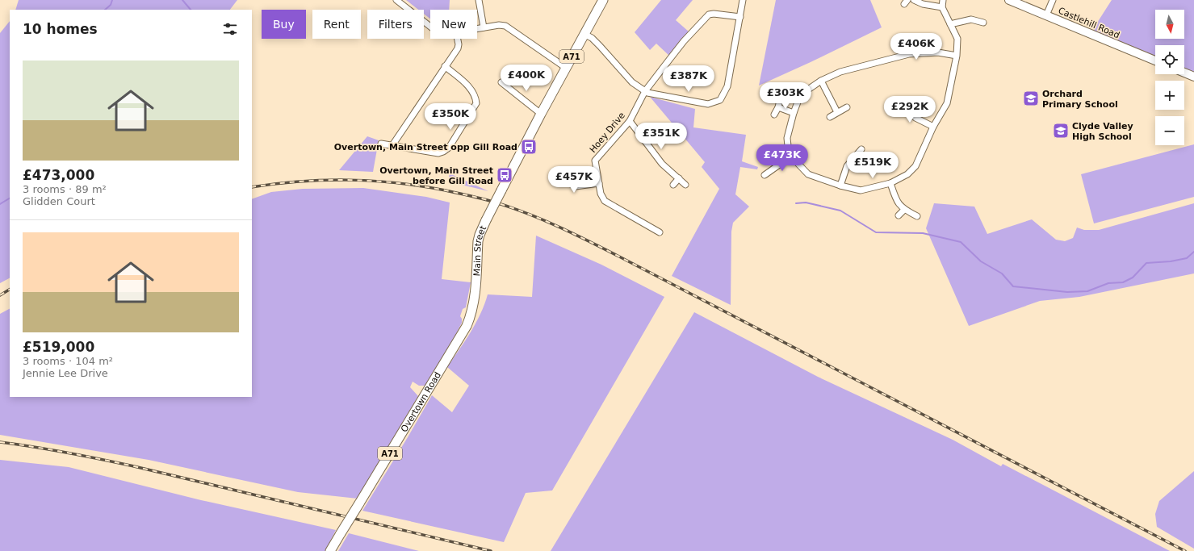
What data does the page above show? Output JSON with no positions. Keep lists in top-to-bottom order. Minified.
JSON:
{"streets":{"main road":["Castlehill Road","A71","Main Street","Overtown Road"],"street":["Hoey Drive"]},"crossings":[["Main Street","Overtown Road"]],"places":{"school or university":["Orchard Primary School","Clyde Valley High School"],"bus stop":["Overtown, Main Street opp Gill Road","Overtown, Main Street before Gill Road"]},"north":"bottom","page":{"map_buttons":["+","−"],"chip":["Buy","Rent","Filters","New"],"heading":"10 homes","price":["£406K","£400K","£387K","£303K","£292K","£350K","£351K","£473K","£519K","£457K"],"list":[{"name":"£473,000","note":"3 rooms · 89 m² · Glidden Court"},{"name":"£519,000","note":"3 rooms · 104 m² · Jennie Lee Drive"}]}}
